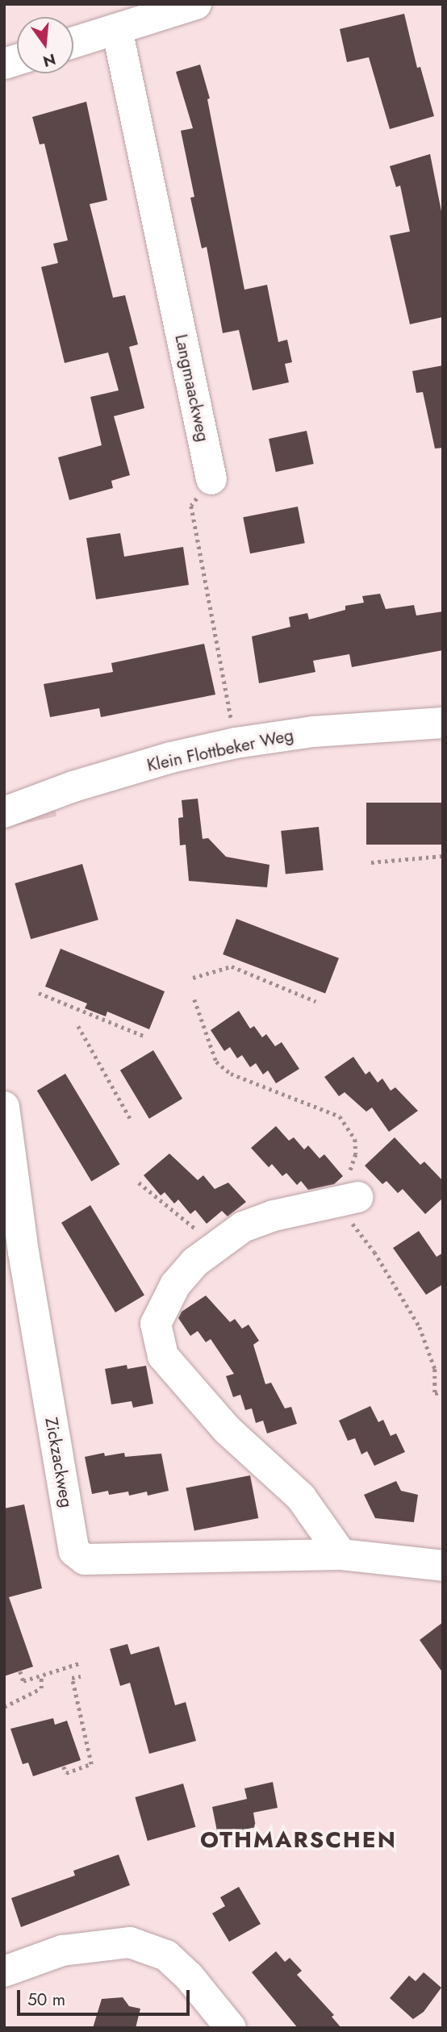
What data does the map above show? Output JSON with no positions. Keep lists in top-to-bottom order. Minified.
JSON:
{"streets":{"street":["Langmaackweg","Klein Flottbeker Weg","Zickzackweg"]},"districts":["OTHMARSCHEN"],"scale_bar":"50 m","north":"bottom"}
